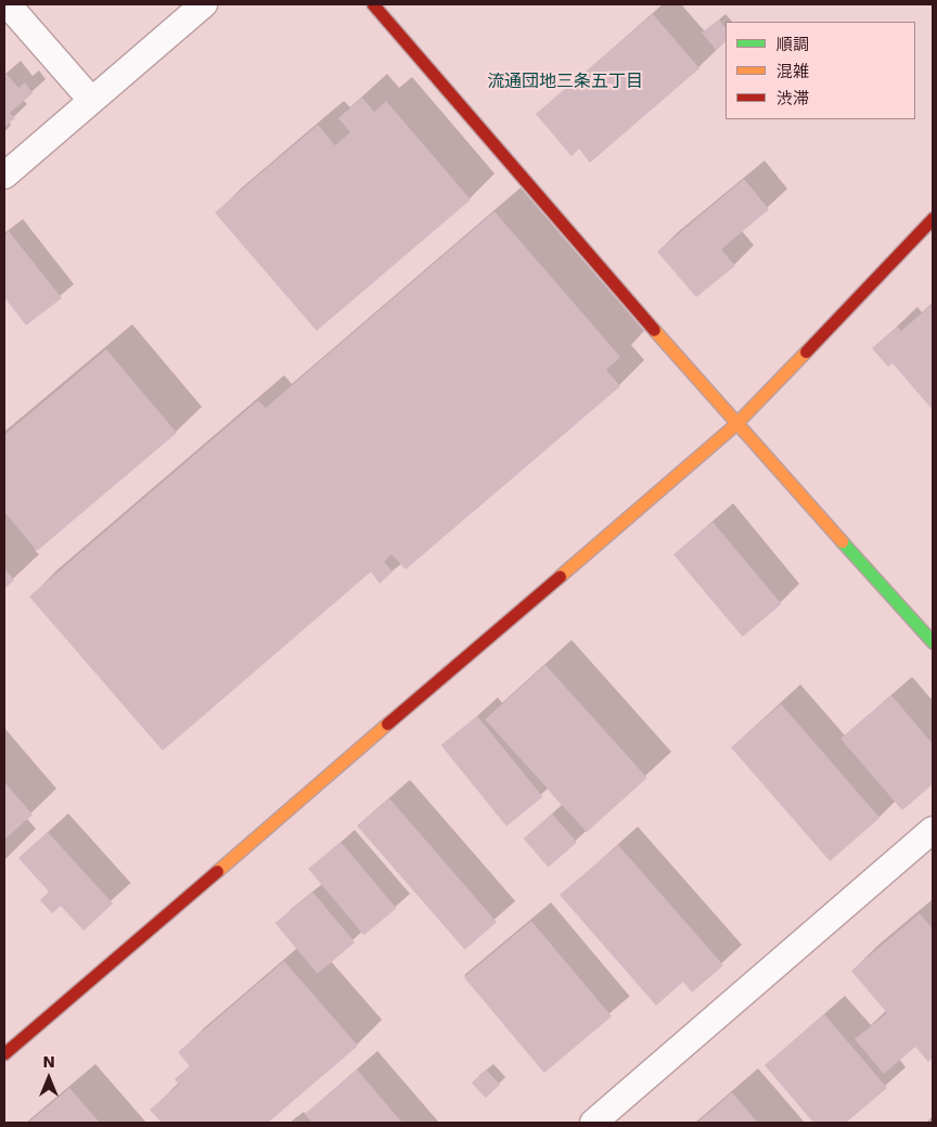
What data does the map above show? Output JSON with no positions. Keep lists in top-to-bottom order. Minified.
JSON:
{"districts":["流通団地三条五丁目"],"legend":["順調","混雑","渋滞"],"north":"top"}
